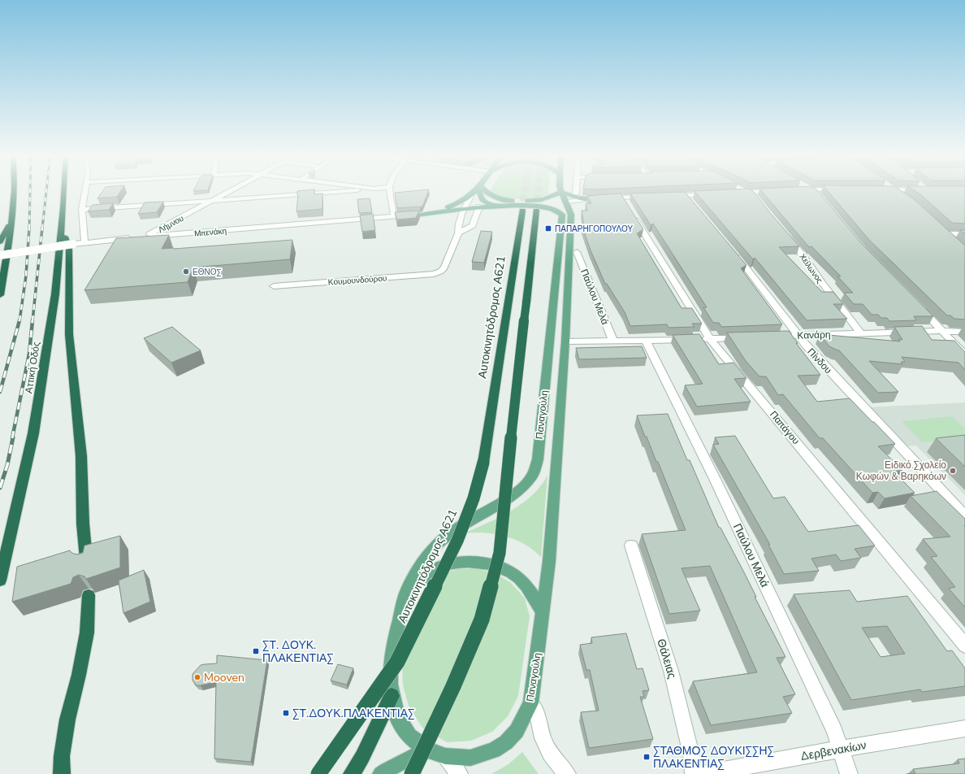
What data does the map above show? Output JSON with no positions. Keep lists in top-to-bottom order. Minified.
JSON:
{"streets":{"highway":["Αυτοκινητόδρομος Α621","Αττική Οδός"],"main road":["Παναγούλη"],"street":["Λήμνου","Μπενάκη","Χείλωνος","Κουμουνδούρου","Παύλου Μελά","Κανάρη","Πίνδου","Παπάγου","Θάλειας","Δερβενακίων"]},"crossings":[["Λήμνου","Μπενάκη"],["Μπενάκη","Παναγούλη"],["Χείλωνος","Κανάρη"],["Παύλου Μελά","Δερβενακίων"],["Κανάρη","Πίνδου"]],"places":{"transit":["ΠΑΠΑΡΗΓΟΠΟΥΛΟΥ","ΣΤ. ΔΟΥΚ. ΠΛΑΚΕΝΤΙΑΣ","ΣΤ.ΔΟΥΚ.ΠΛΑΚΕΝΤΙΑΣ","ΣΤΑΘΜΟΣ ΔΟΥΚΙΣΣΗΣ ΠΛΑΚΕΝΤΙΑΣ"],"other":["ΕΘΝΟΣ","Ειδικό Σχολείο Κωφών & Βαρηκόων","Mooven"]}}
